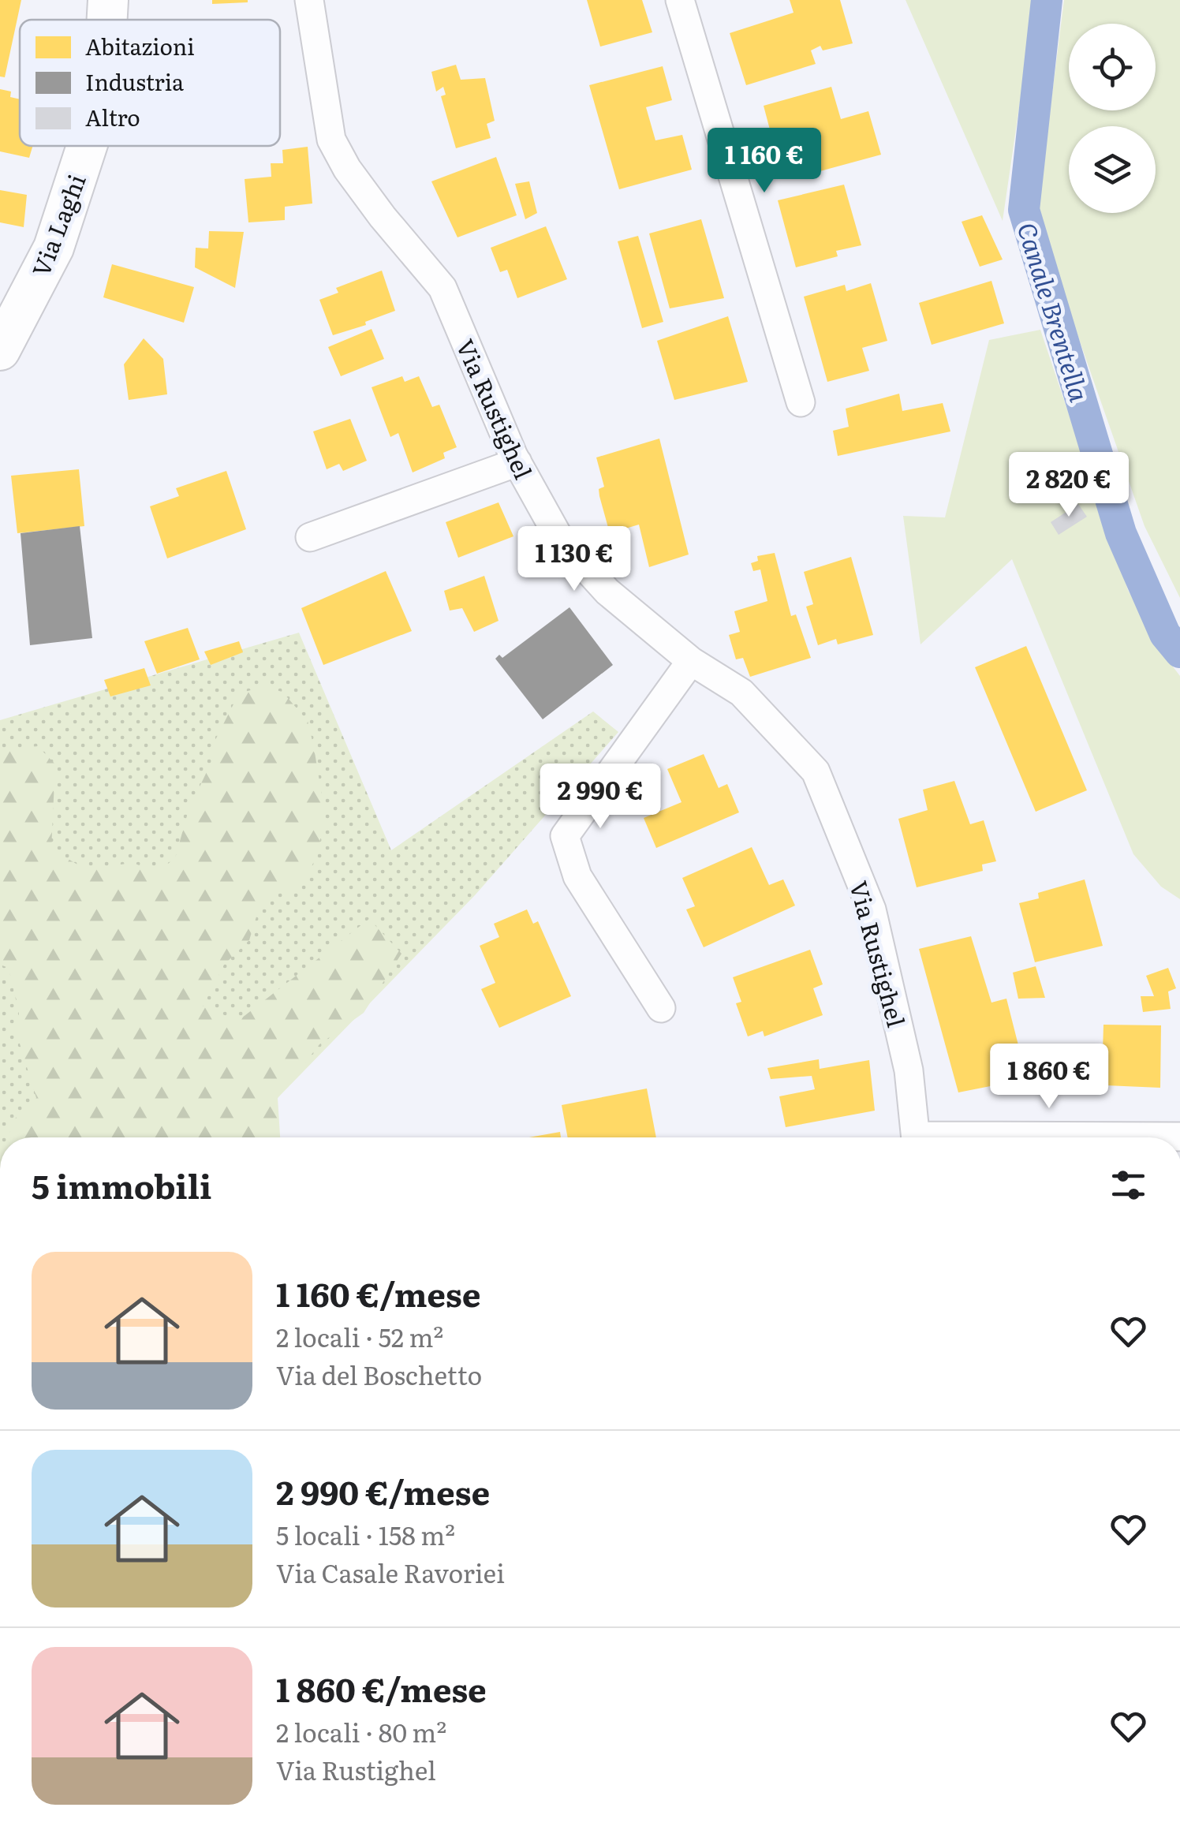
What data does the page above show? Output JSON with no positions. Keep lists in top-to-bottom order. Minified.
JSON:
{"streets":{"street":["Via Laghi","Via Rustighel"]},"water":["Canale Brentella"],"legend":["Abitazioni","Industria","Altro"],"page":{"price":["1 160 €","2 820 €","1 130 €","2 990 €","1 860 €"],"heading":"5 immobili","list":[{"name":"1 160 €/mese","note":"2 locali · 52 m² · Via del Boschetto"},{"name":"2 990 €/mese","note":"5 locali · 158 m² · Via Casale Ravoriei"},{"name":"1 860 €/mese","note":"2 locali · 80 m² · Via Rustighel"}]}}
